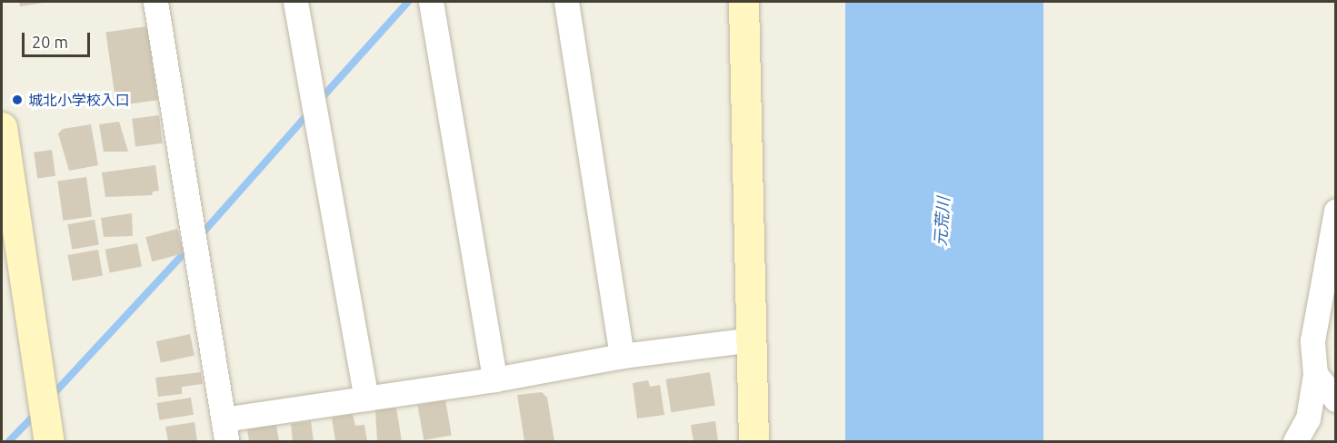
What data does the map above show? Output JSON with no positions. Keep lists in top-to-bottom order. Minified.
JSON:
{"water":["元荒川"],"places":["城北小学校入口"],"scale_bar":"20 m"}
